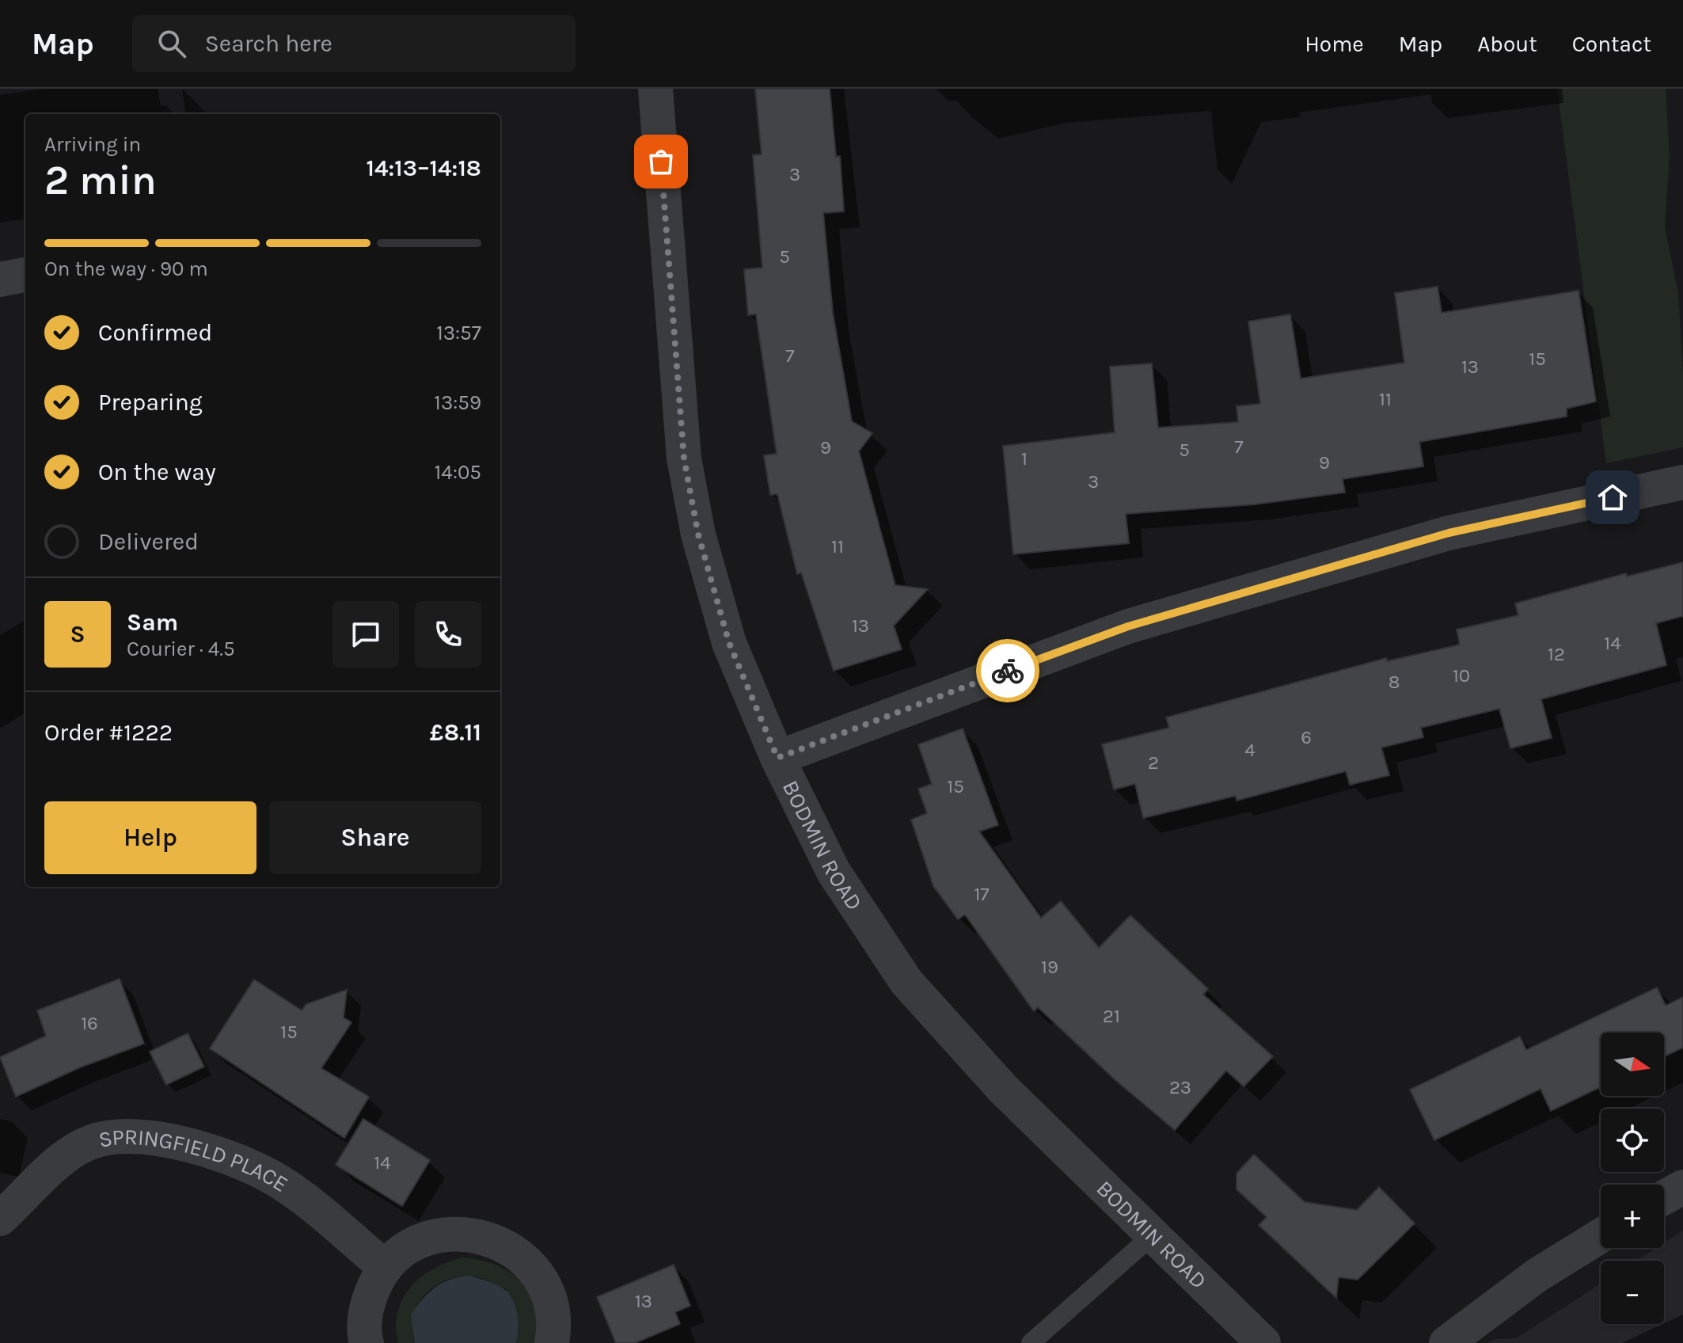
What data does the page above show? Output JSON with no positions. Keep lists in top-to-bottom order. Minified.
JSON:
{"streets":{"street":["BODMIN ROAD","SPRINGFIELD PLACE"]},"house_numbers":["3","5","7","15","13","11","7","9","5","1","9","3","11","13","14","12","10","8","6","4","2","15","17","19","21","16","15","23","14","13"],"north":"right","page":{"header":"Map","search":"Search here","nav":["Home","Map","About","Contact"],"heading":["2 min","Arriving in","14:13–14:18"],"panel":["Sam","Courier · 4.5","Order #1222","£8.11"],"bar":"On the way · 90 m","list":[["Confirmed","13:57"],["Preparing","13:59"],["On the way","14:05"],"Delivered"],"round":"S","buttons":["Help","Share"],"map_buttons":["+","−"]}}
